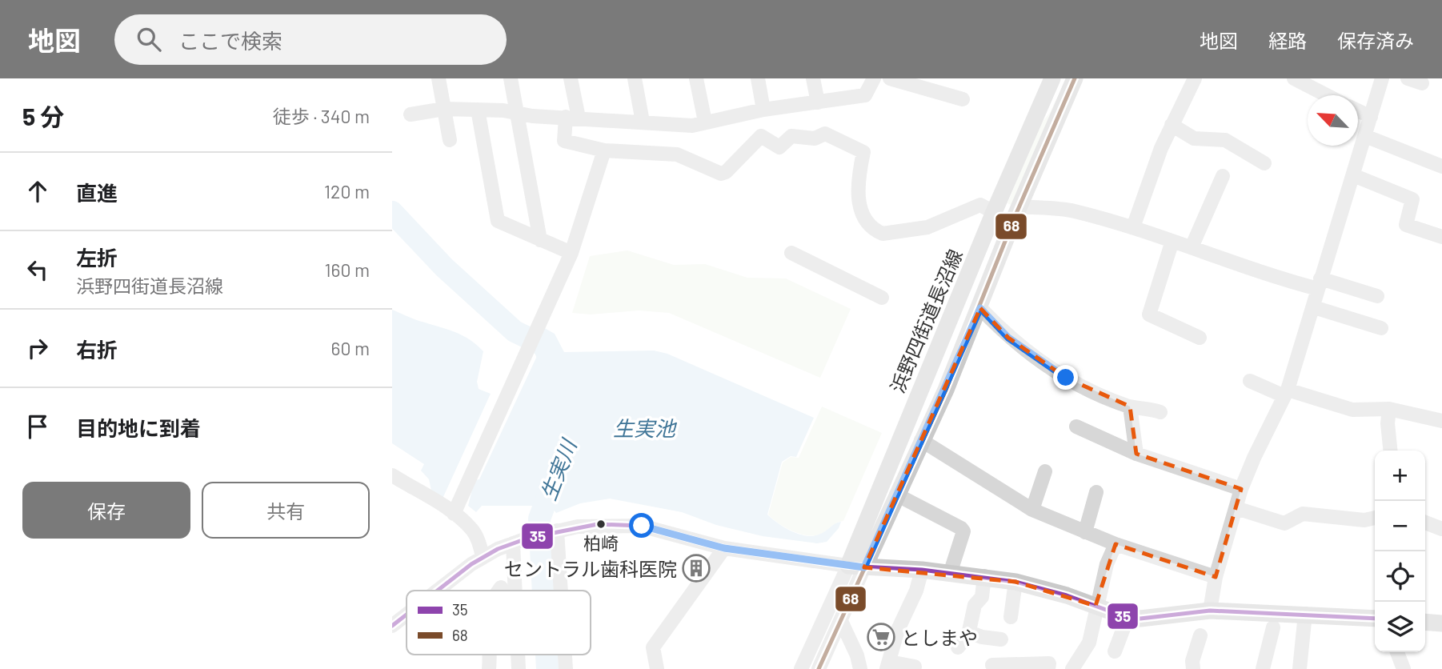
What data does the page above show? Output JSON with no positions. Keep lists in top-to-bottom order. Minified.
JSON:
{"streets":{"main road":["浜野四街道長沼線"]},"water":["生実池","生実川"],"places":{"other":["柏崎"],"building":["セントラル歯科医院"],"supermarket":["としまや"]},"lines":["transit line 68","transit line 35"],"legend":["35","68"],"north":"top left","page":{"header":"地図","search":"ここで検索","nav":["地図","経路","保存済み"],"heading":["5 分","徒歩 · 340 m"],"list":[["直進","120 m"],["左折","浜野四街道長沼線","160 m"],["右折","60 m"],"目的地に到着"],"map_buttons":["+","−"],"buttons":["保存","共有"]}}
